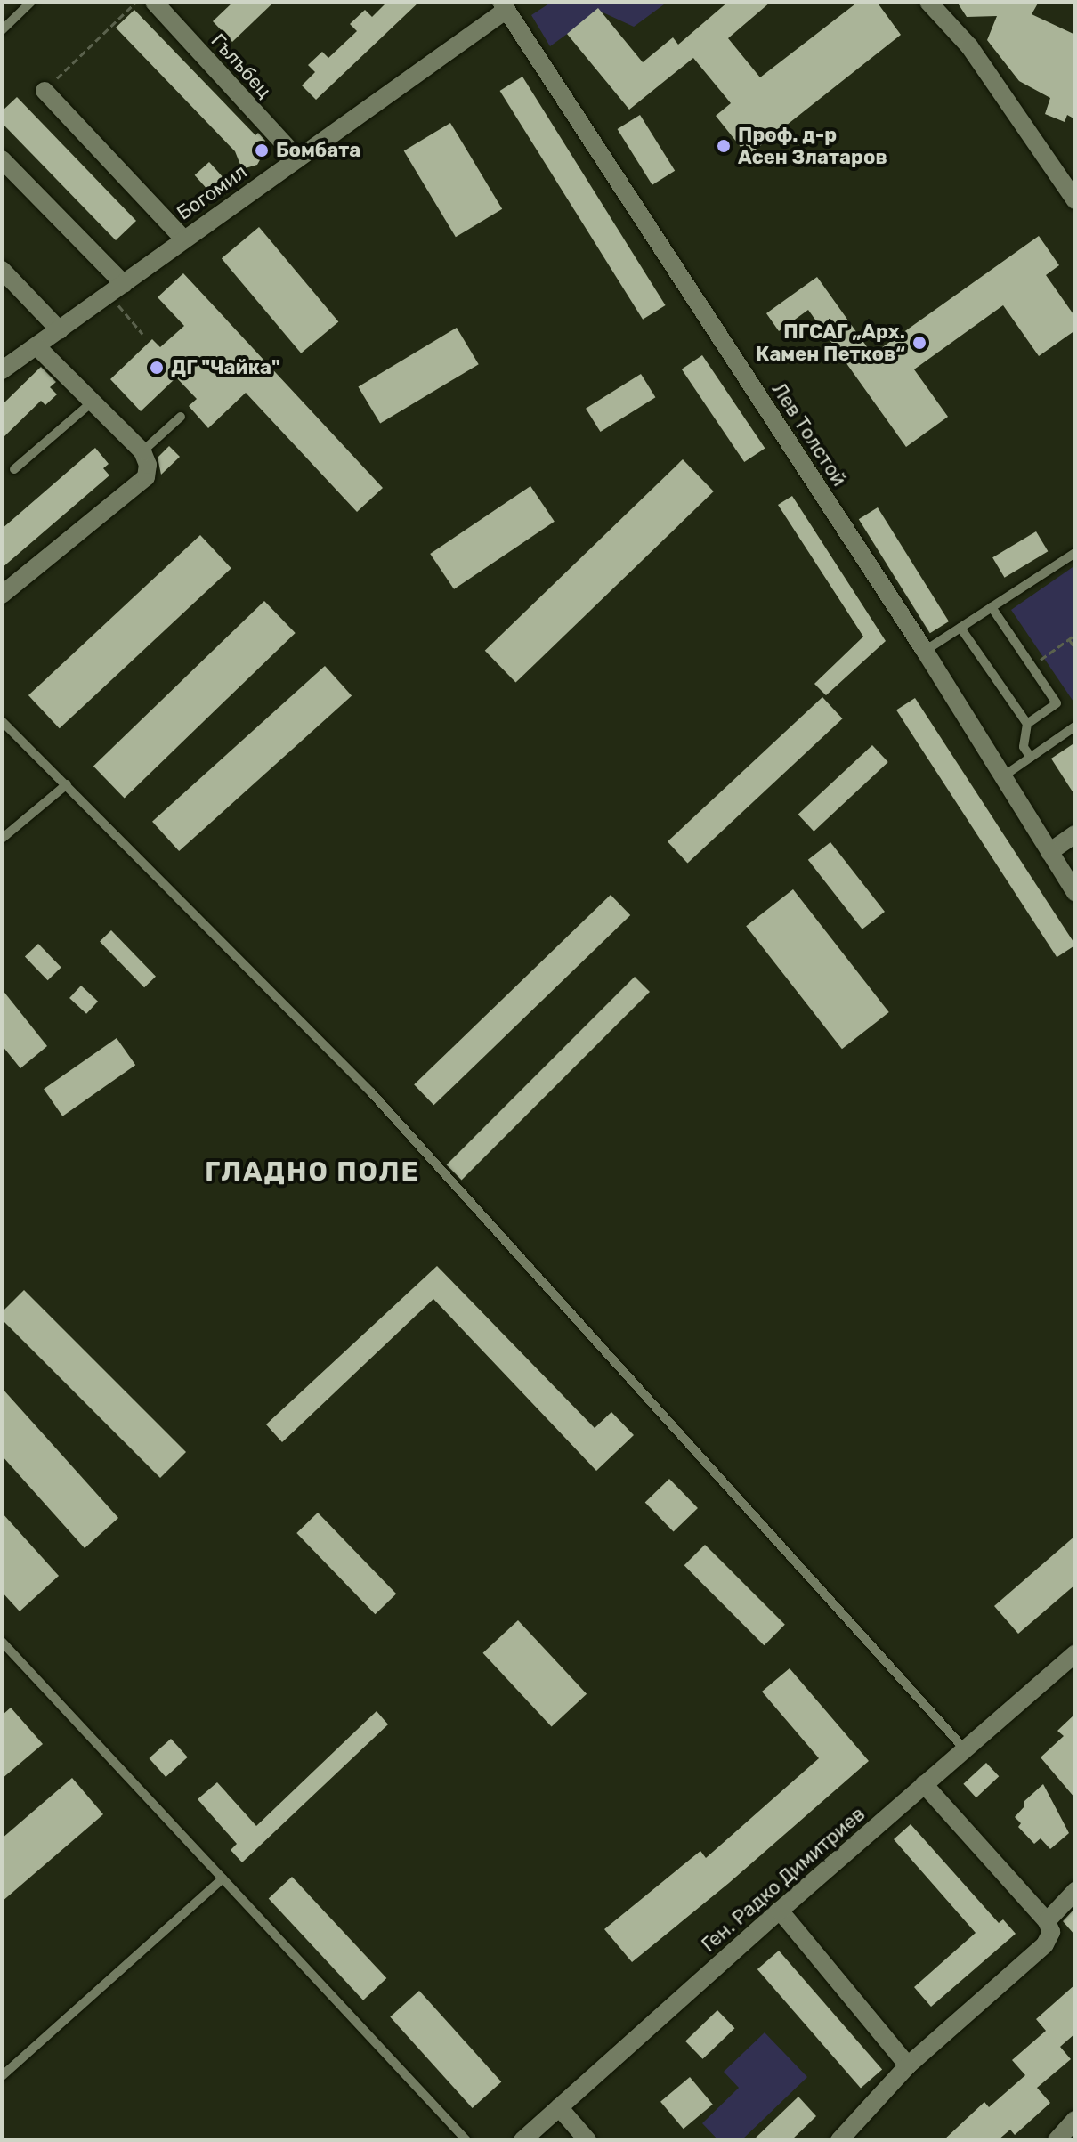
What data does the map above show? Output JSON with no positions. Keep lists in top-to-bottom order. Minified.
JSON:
{"streets":{"street":["Гълъбец","Богомил","Лев Толстой","Ген. Радко Димитриев"]},"crossings":[["Гълъбец","Богомил"],["Богомил","Лев Толстой"]],"districts":["ГЛАДНО ПОЛЕ"],"places":["Проф. д-р Асен Златаров","Бомбата","ПГСАГ „Арх. Камен Петков“","ДГ \"Чайка\""]}
